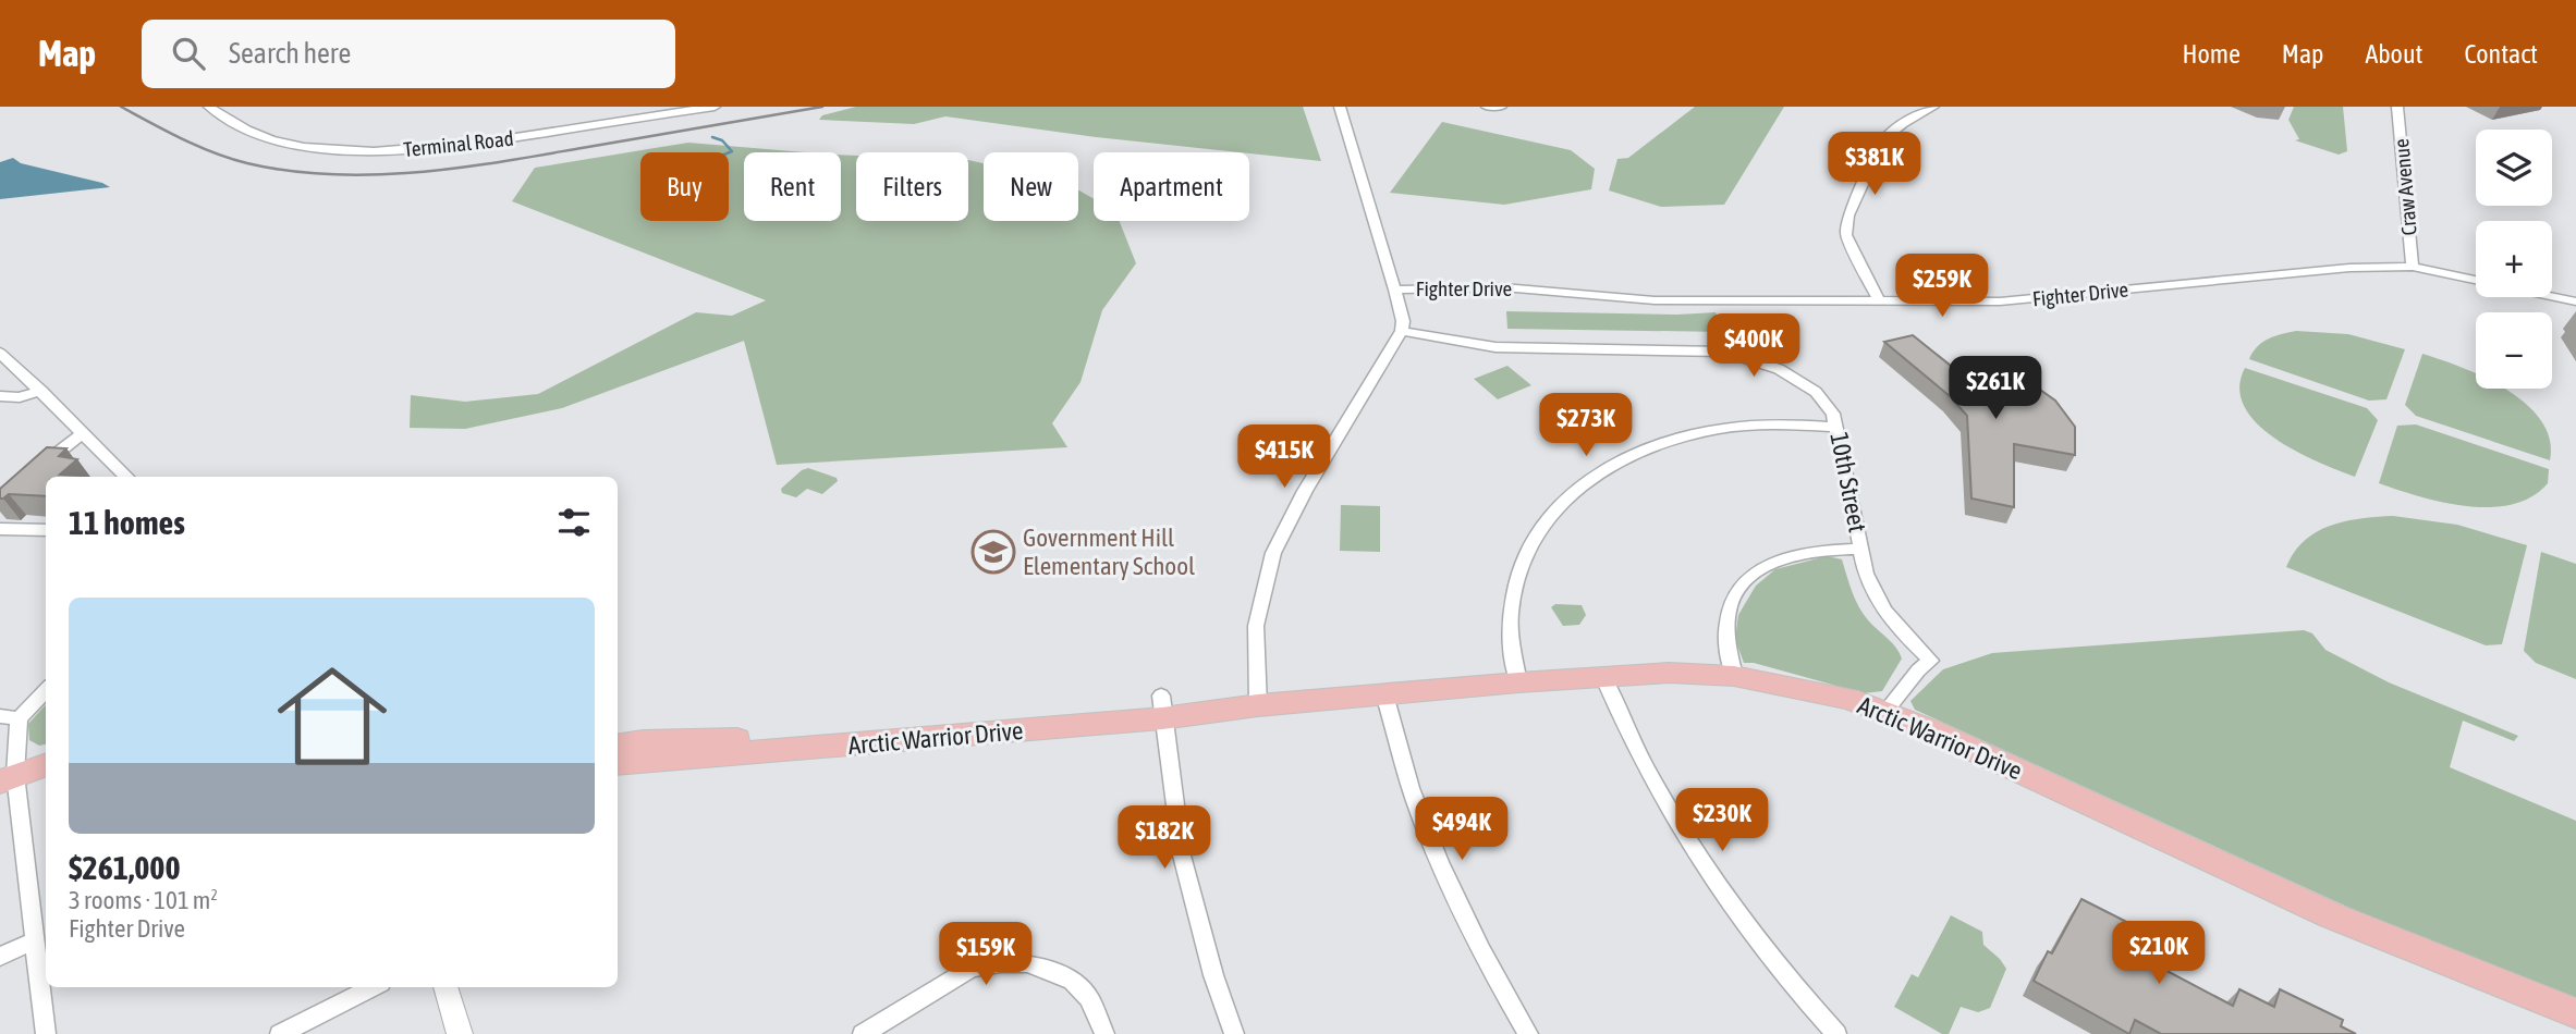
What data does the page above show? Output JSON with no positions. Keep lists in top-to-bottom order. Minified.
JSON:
{"streets":{"main road":["Arctic Warrior Drive"],"street":["Terminal Road","Craw Avenue","Fighter Drive","10th Street"]},"crossings":[["Craw Avenue","Fighter Drive"],["10th Street","Arctic Warrior Drive"]],"places":{"school or university":["Government Hill Elementary School"]},"page":{"header":"Map","search":"Search here","nav":["Home","Map","About","Contact"],"map_buttons":["+","−"],"price":["$381K","$259K","$400K","$261K","$273K","$415K","$230K","$494K","$182K","$210K","$159K"],"chip":["Buy","Rent","Filters","New","Apartment"],"heading":"11 homes","list":[{"name":"$261,000","note":"3 rooms · 101 m² · Fighter Drive"}]}}
